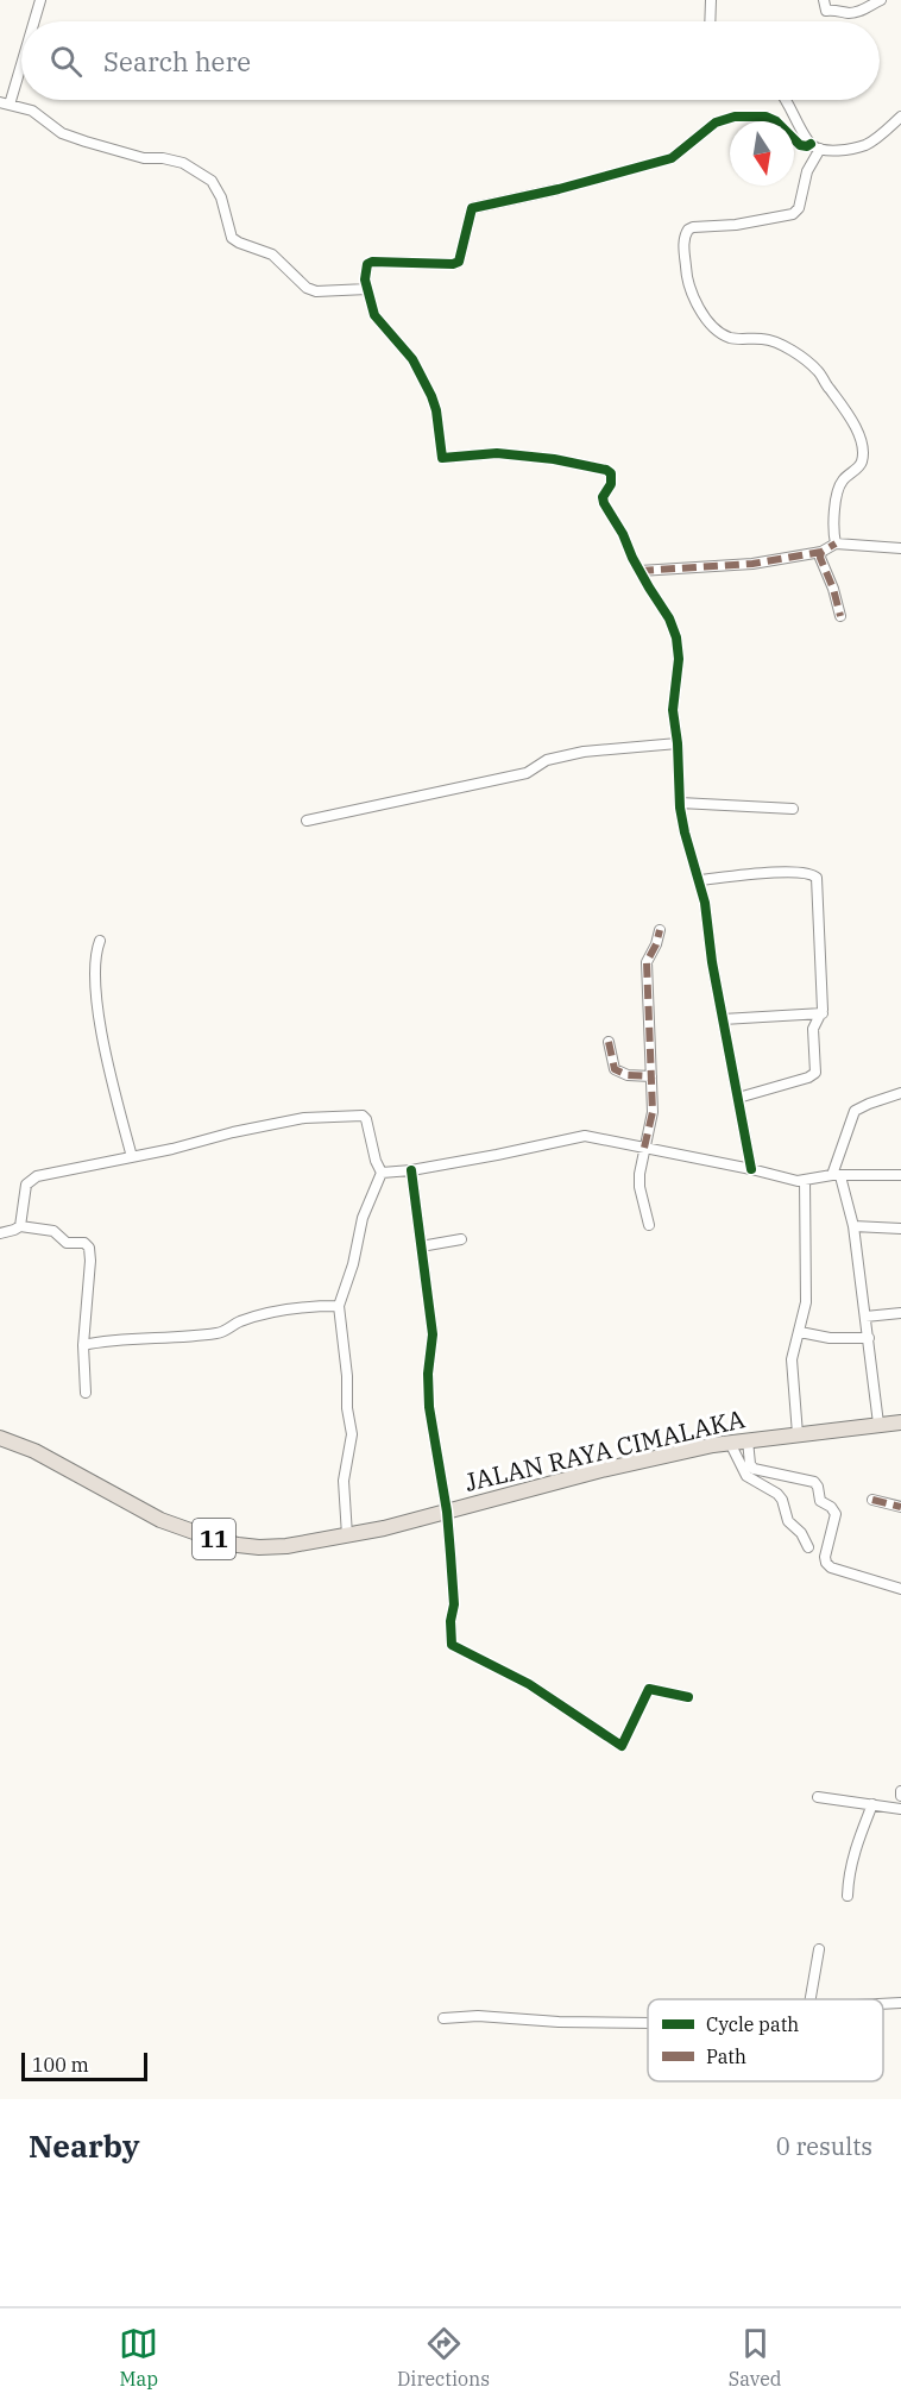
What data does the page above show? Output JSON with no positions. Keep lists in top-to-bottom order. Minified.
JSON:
{"streets":{"highway":["JALAN RAYA CIMALAKA","11"]},"crossings":[["JALAN RAYA CIMALAKA","11"]],"legend":["Cycle path","Path"],"scale_bar":"100 m","north":"bottom","page":{"search":"Search here","scale":"100 m","heading":["Nearby","0 results"],"nav":["Map","Directions","Saved"]}}
